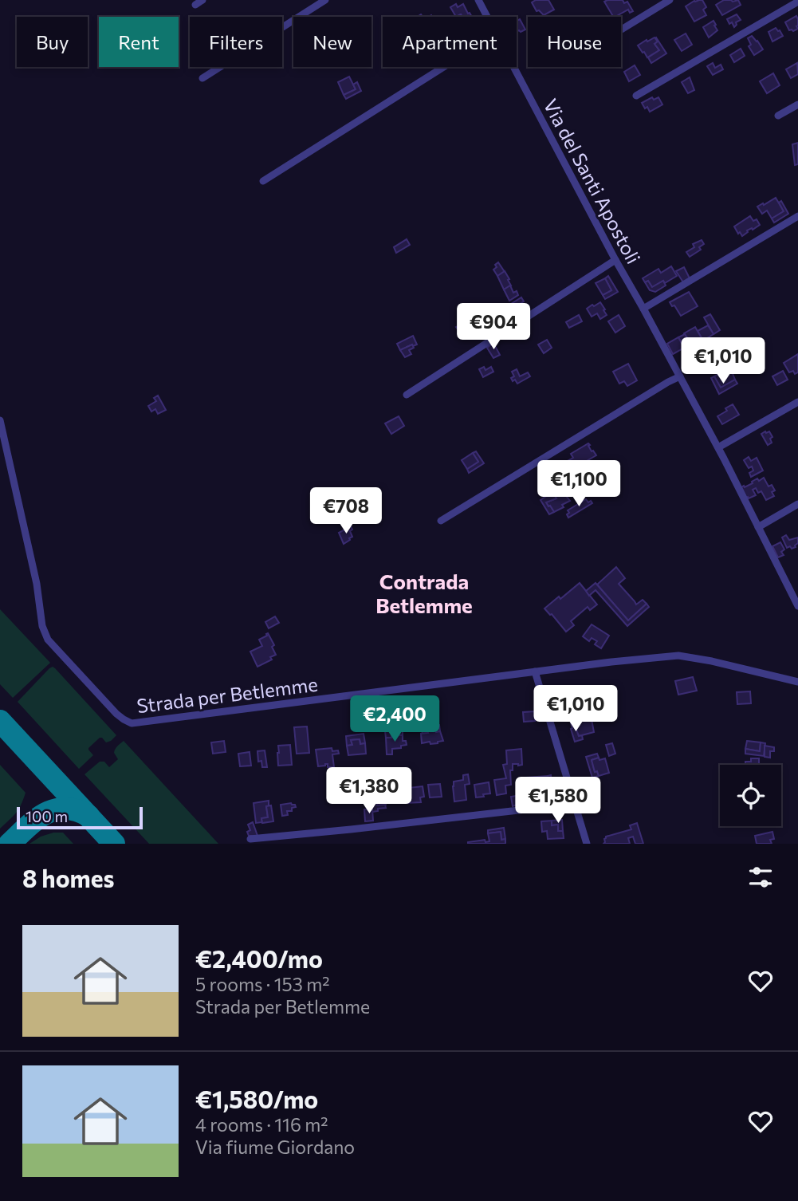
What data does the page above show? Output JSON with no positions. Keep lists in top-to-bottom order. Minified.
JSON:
{"streets":{"street":["Via del Santi Apostoli","Strada per Betlemme"]},"districts":["Contrada Betlemme"],"scale_bar":"100 m","page":{"chip":["Buy","Rent","Filters","New","Apartment","House"],"price":["€904","€1,010","€1,100","€708","€1,010","€2,400","€1,380","€1,580"],"scale":"100 m","heading":"8 homes","list":[{"name":"€2,400/mo","note":"5 rooms · 153 m² · Strada per Betlemme"},{"name":"€1,580/mo","note":"4 rooms · 116 m² · Via fiume Giordano"}]}}
